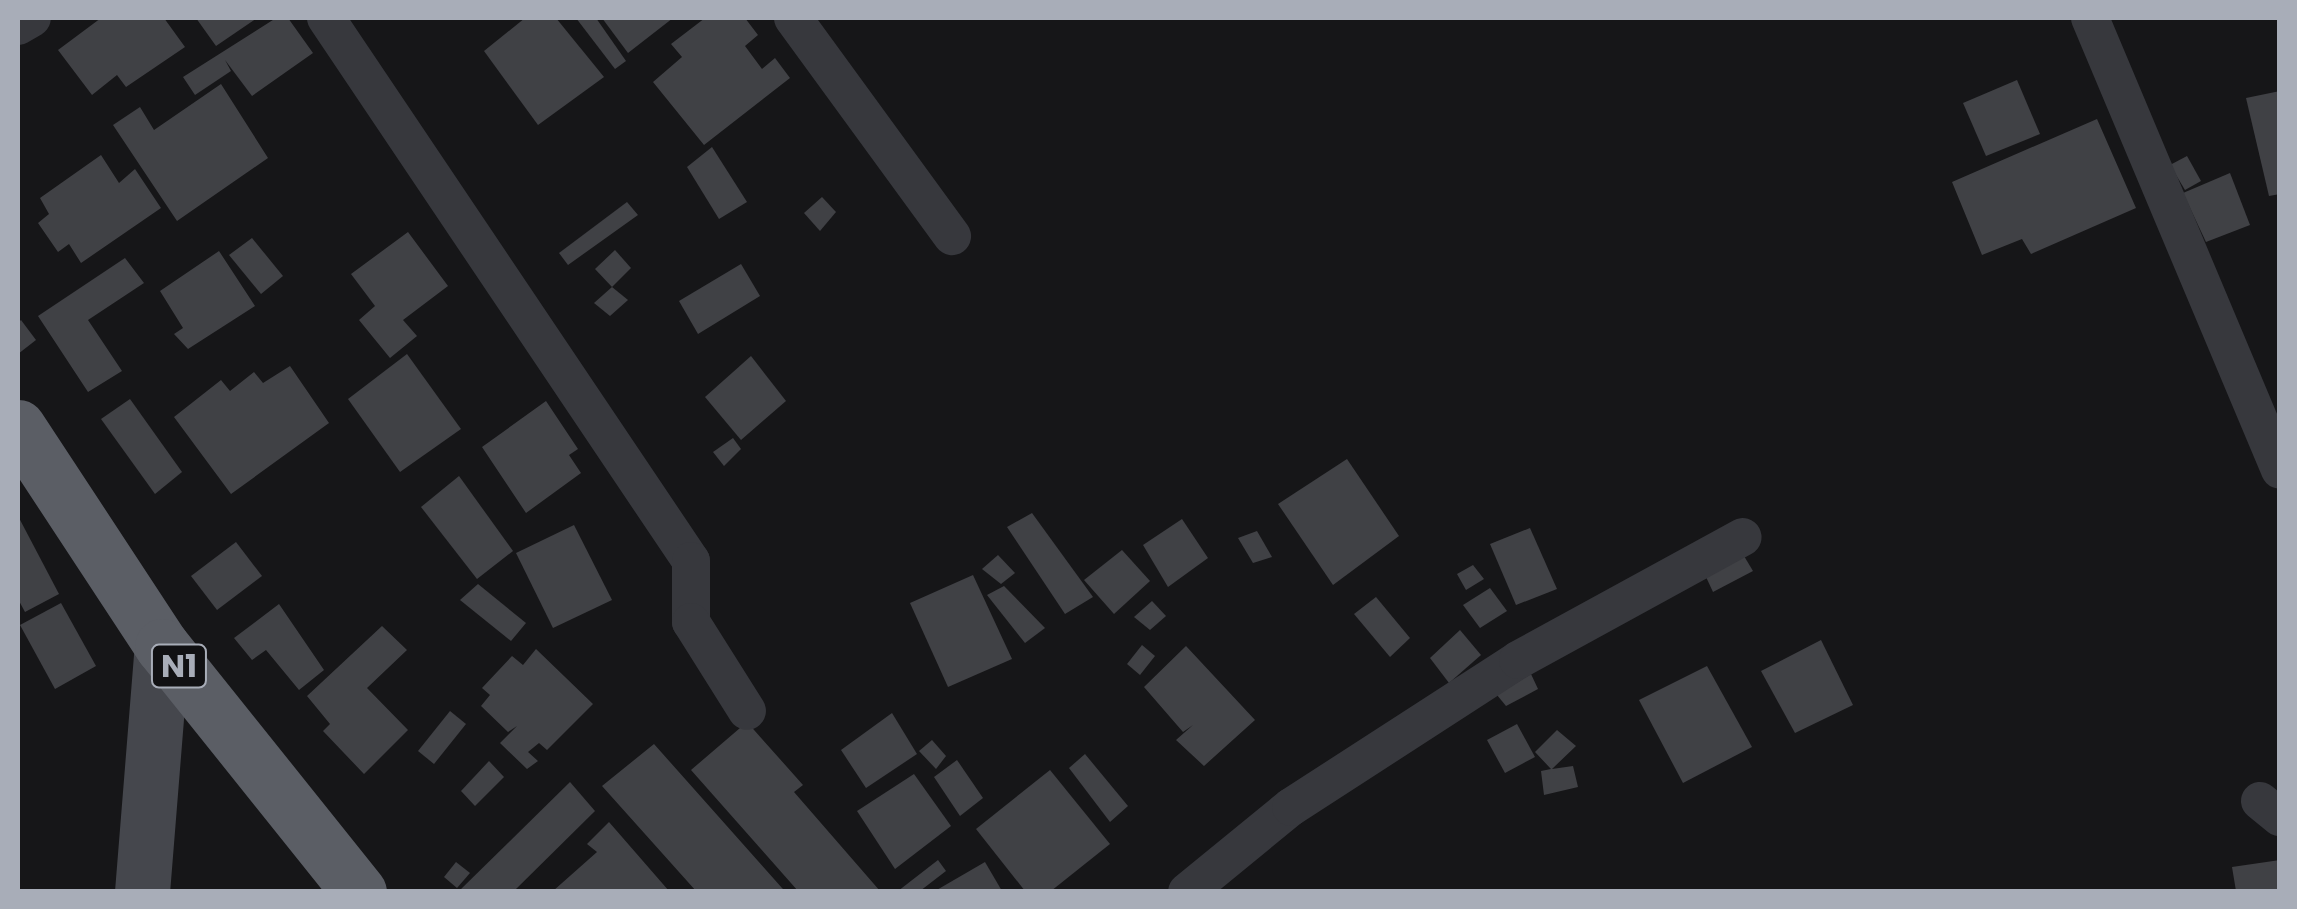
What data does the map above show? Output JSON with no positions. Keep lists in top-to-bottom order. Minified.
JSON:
{"streets":{"highway":["N1"]}}
